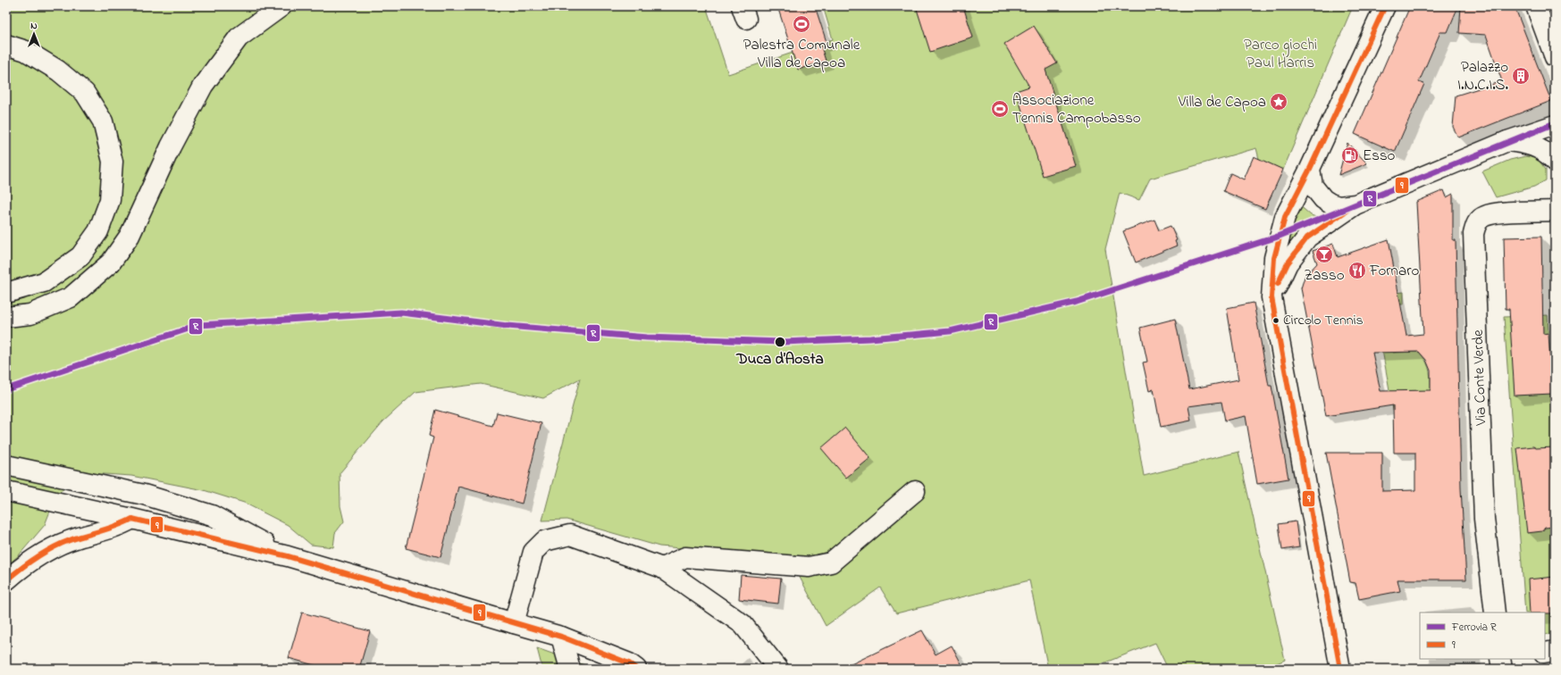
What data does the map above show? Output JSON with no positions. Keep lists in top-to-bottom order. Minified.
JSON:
{"streets":{"main road":["Via Conte Verde"]},"parks":["Parco giochi Paul Harris"],"places":{"sports":["Palestra Comunale Villa de Capoa","Associazione Tennis Campobasso"],"building":["Palazzo I.N.C.I.S."],"place":["Villa de Capoa"],"fuel station":["Esso"],"bar":["Zasso"],"restaurant":["Fornaro"],"other":["Circolo Tennis","Duca d’Aosta"]},"lines":["transit line 9","rail line R"],"legend":["Ferrovia R","9"],"north":"top"}
